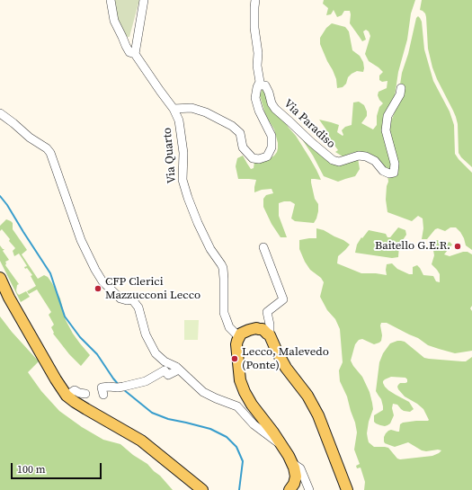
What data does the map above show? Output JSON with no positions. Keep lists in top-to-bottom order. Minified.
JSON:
{"streets":{"street":["Via Paradiso","Via Quarto"]},"places":["Baitello G.E.R.","CFP Clerici Mazzucconi Lecco","Lecco, Malevedo (Ponte)"],"scale_bar":"100 m"}
